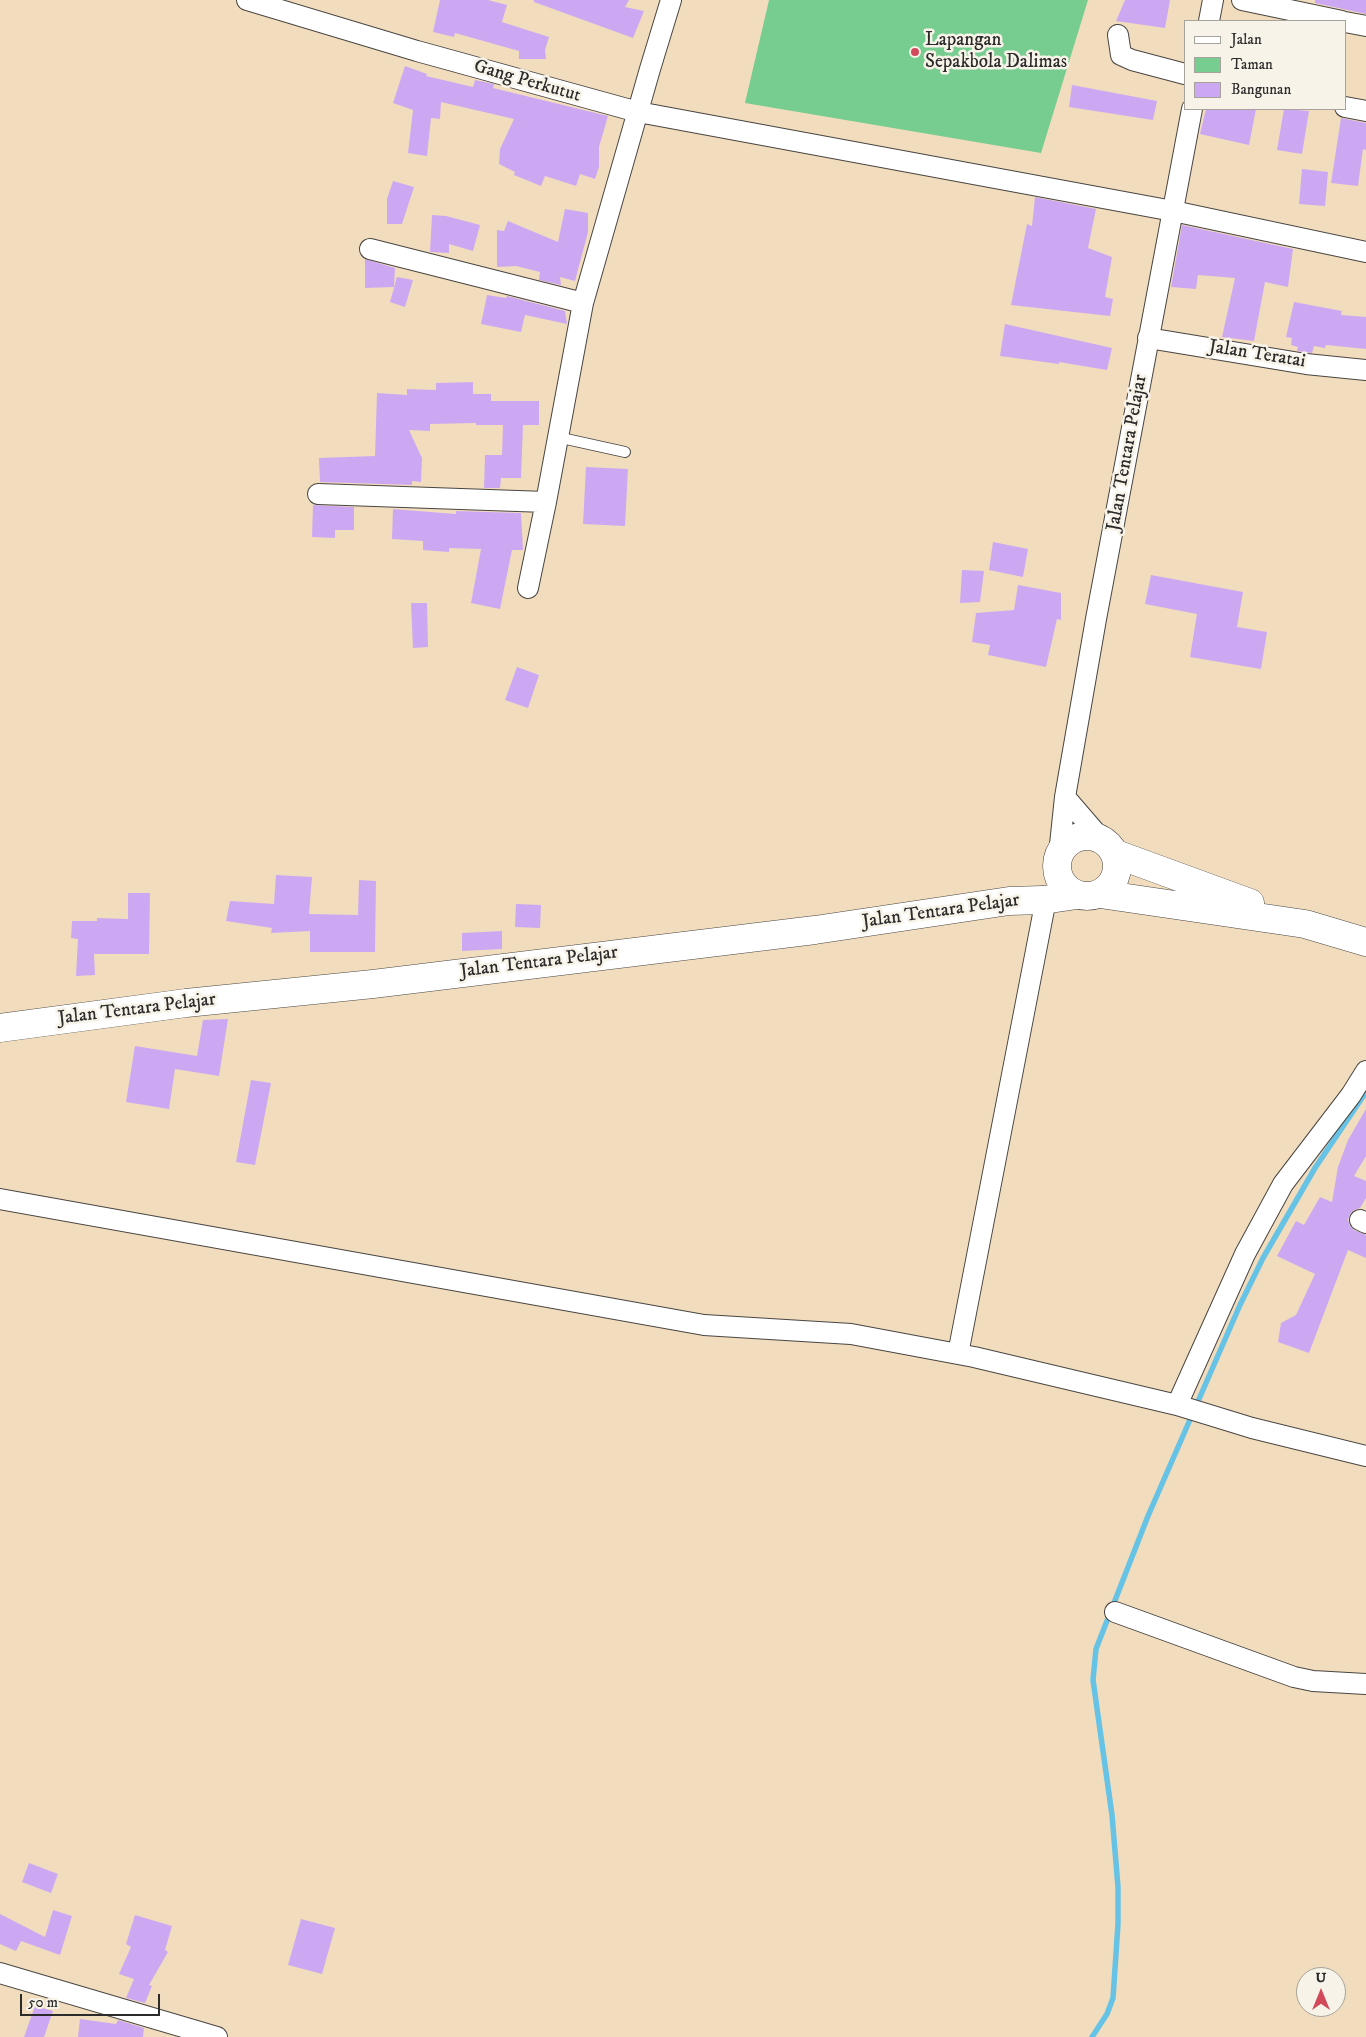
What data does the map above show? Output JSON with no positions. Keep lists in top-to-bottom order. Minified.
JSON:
{"streets":{"highway":["Jalan Tentara Pelajar"],"street":["Gang Perkutut","Jalan Teratai"]},"crossings":[["Gang Perkutut","Jalan Tentara Pelajar"],["Jalan Teratai","Jalan Tentara Pelajar"]],"places":["Lapangan Sepakbola Dalimas"],"legend":["Jalan","Taman","Bangunan"],"scale_bar":"50 m","north":"top"}
